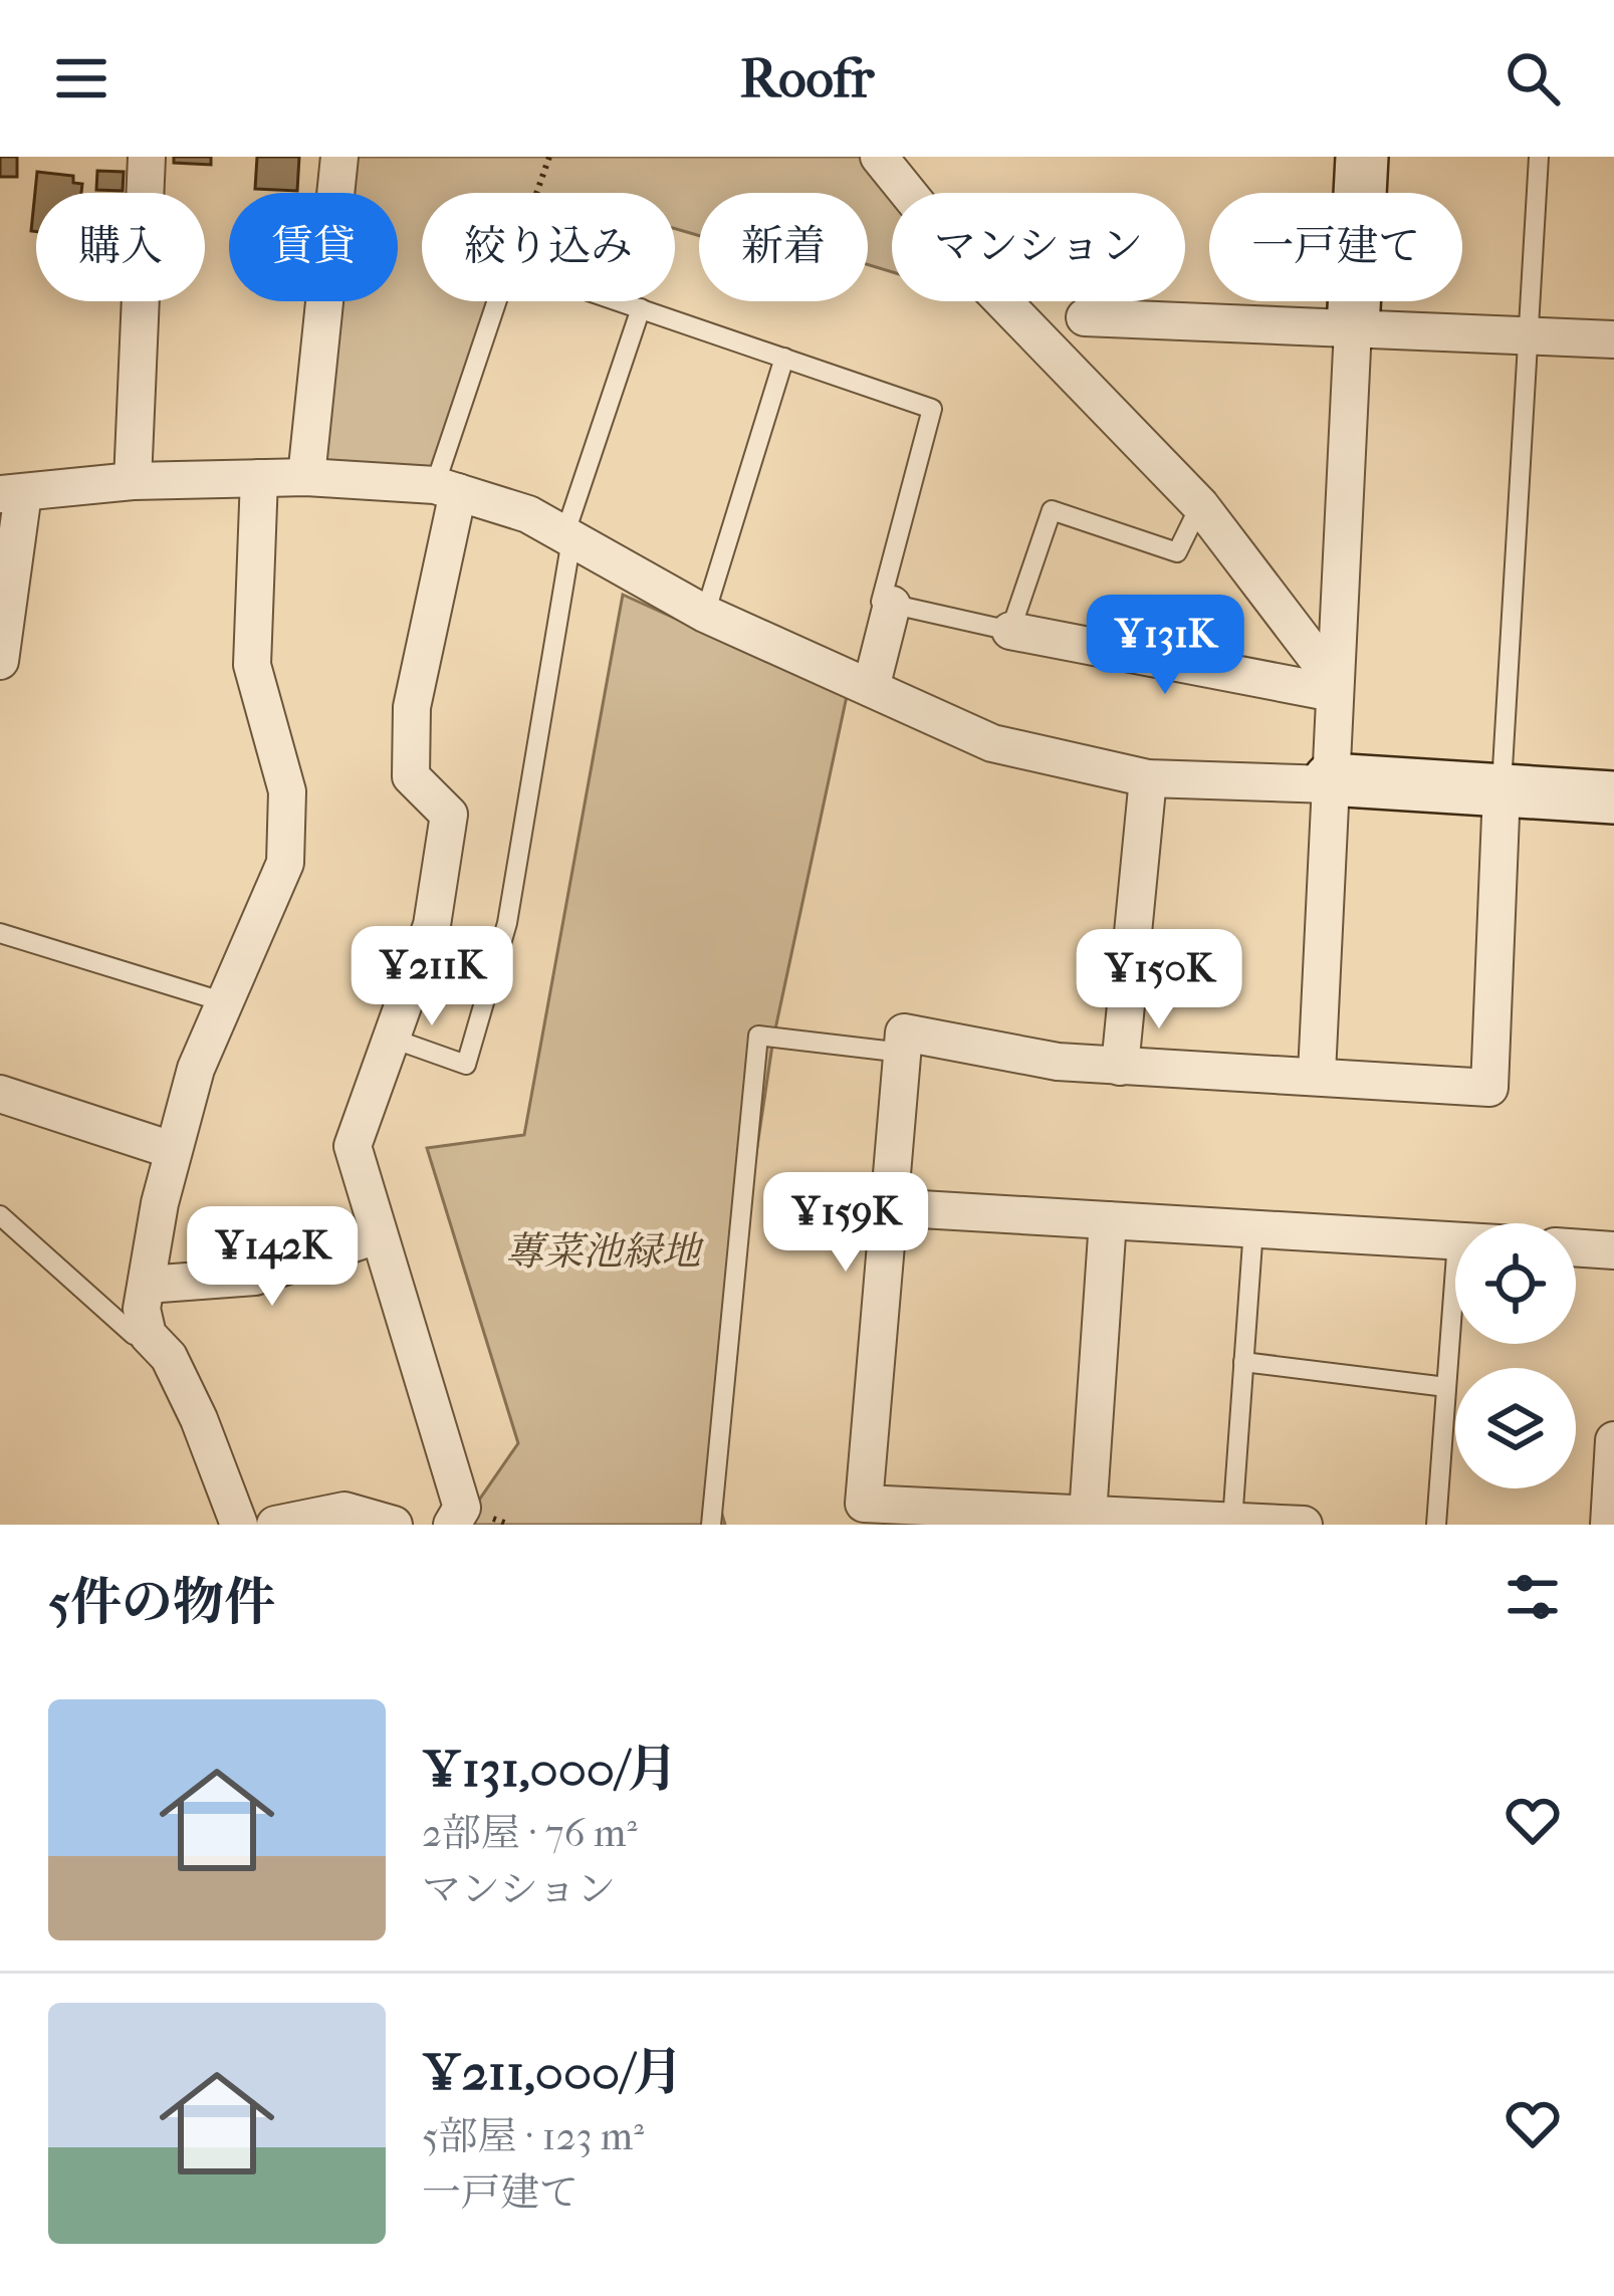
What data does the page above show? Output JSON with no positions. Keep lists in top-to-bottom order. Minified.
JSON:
{"parks":["蓴菜池緑地"],"page":{"header":"Roofr","chip":["購入","賃貸","絞り込み","新着","マンション","一戸建て"],"price":["¥131K","¥211K","¥150K","¥159K","¥142K"],"heading":"5件の物件","list":[{"name":"¥131,000/月","note":"2部屋 · 76 m² · マンション"},{"name":"¥211,000/月","note":"5部屋 · 123 m² · 一戸建て"}]}}
